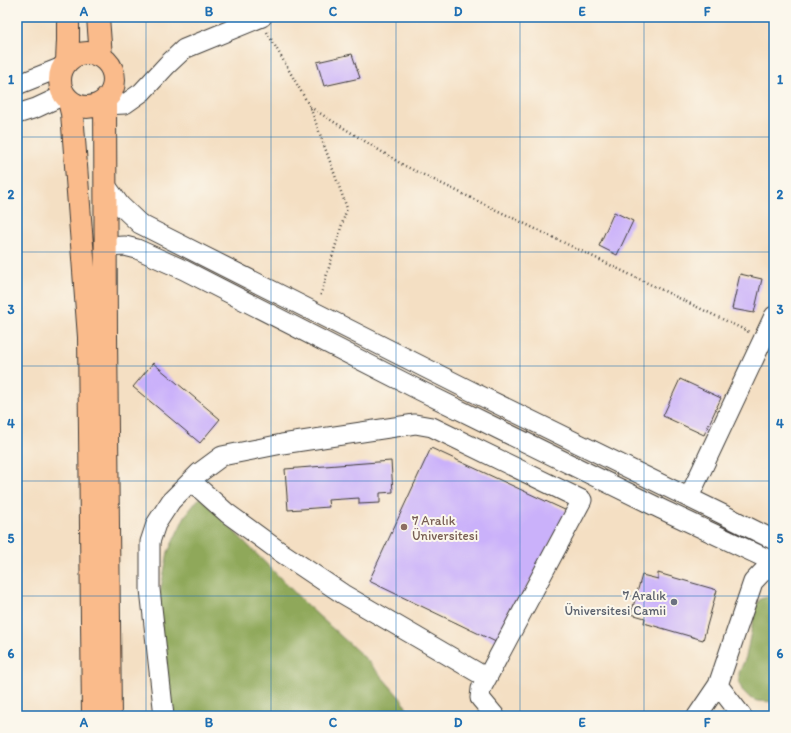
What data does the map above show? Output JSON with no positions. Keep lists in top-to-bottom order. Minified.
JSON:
{"places":["7 Aralık Üniversitesi","7 Aralık Üniversitesi Camii"],"grid":{"columns":["A","B","C","D","E","F"],"rows":["1","2","3","4","5","6"]}}
